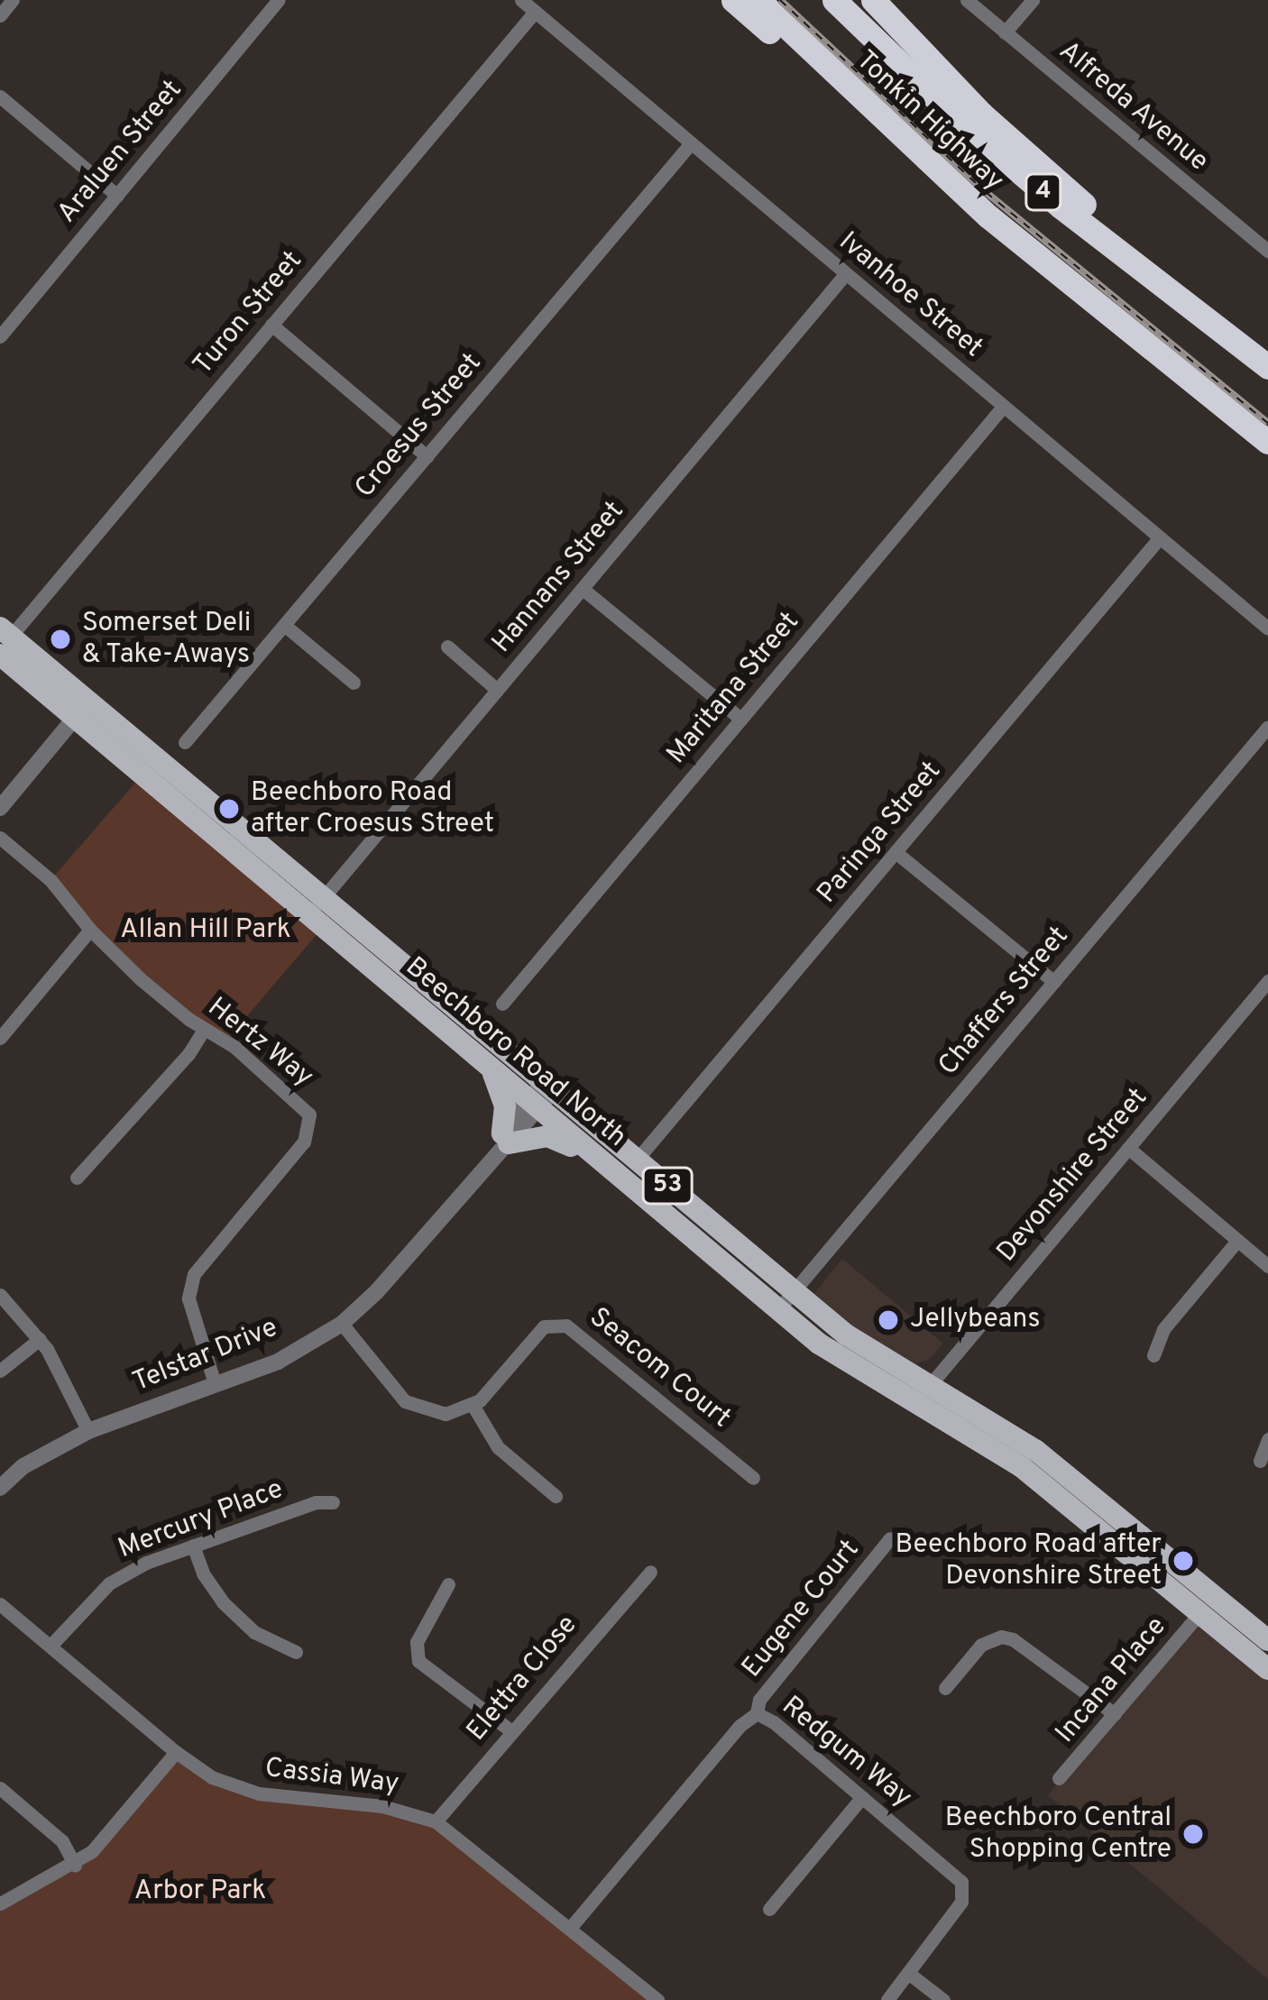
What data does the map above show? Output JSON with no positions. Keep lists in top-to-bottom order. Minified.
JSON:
{"streets":{"highway":["Tonkin Highway","4"],"main road":["Beechboro Road North","53"],"street":["Alfreda Avenue","Araluen Street","Ivanhoe Street","Turon Street","Croesus Street","Hannans Street","Maritana Street","Paringa Street","Chaffers Street","Hertz Way","Devonshire Street","Telstar Drive","Seacom Court","Mercury Place","Eugene Court","Elettra Close","Incana Place","Redgum Way","Cassia Way"]},"crossings":[["Ivanhoe Street","Turon Street"],["Ivanhoe Street","Croesus Street"],["Ivanhoe Street","Hannans Street"],["Ivanhoe Street","Maritana Street"],["Ivanhoe Street","Paringa Street"],["Turon Street","Beechboro Road North"],["Hannans Street","Beechboro Road North"],["Paringa Street","Beechboro Road North"],["Chaffers Street","Beechboro Road North"],["Hertz Way","Telstar Drive"],["Beechboro Road North","Devonshire Street"],["Beechboro Road North","Telstar Drive"],["Beechboro Road North","Incana Place"],["Mercury Place","Cassia Way"],["Eugene Court","Redgum Way"],["Elettra Close","Cassia Way"],["Redgum Way","Cassia Way"]],"parks":["Allan Hill Park","Arbor Park"],"places":["Somerset Deli & Take-Aways","Beechboro Road after Croesus Street","Jellybeans","Beechboro Road after Devonshire Street","Beechboro Central Shopping Centre"]}
